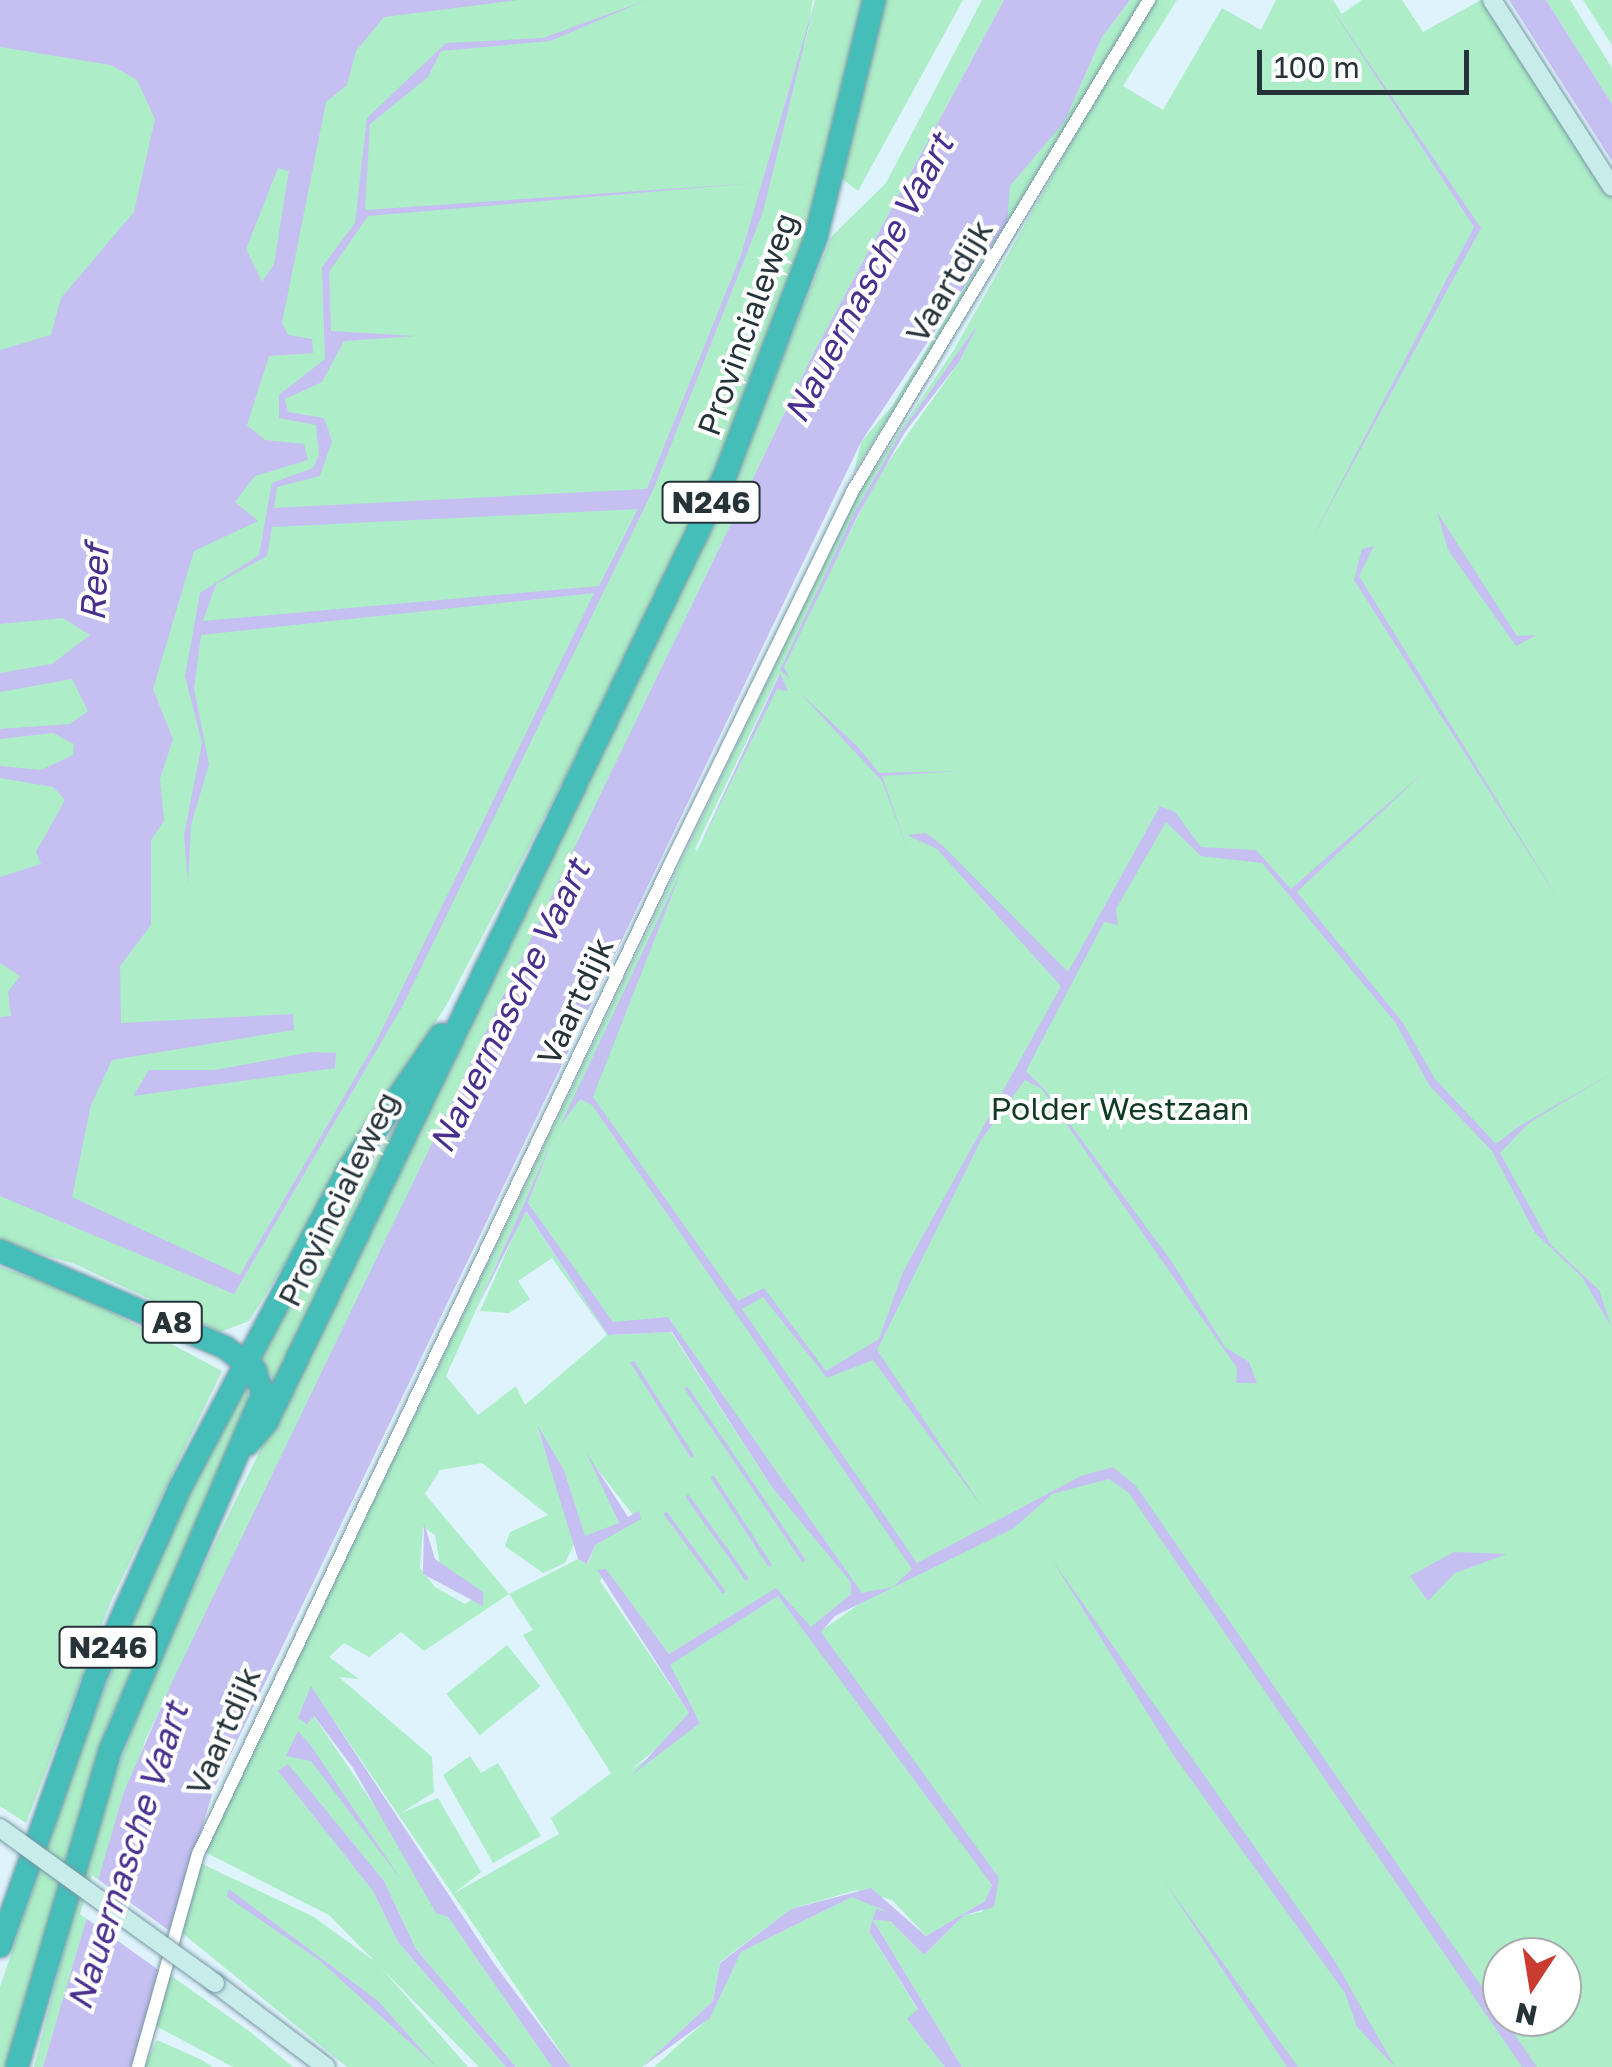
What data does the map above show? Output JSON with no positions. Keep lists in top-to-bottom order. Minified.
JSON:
{"streets":{"highway":["Provincialeweg","N246","A8"],"street":["Vaartdijk"]},"crossings":[["Provincialeweg","N246"],["Provincialeweg","A8"],["N246","A8"]],"water":["Nauernasche Vaart","Reef"],"parks":["Polder Westzaan"],"scale_bar":"100 m","north":"bottom"}
